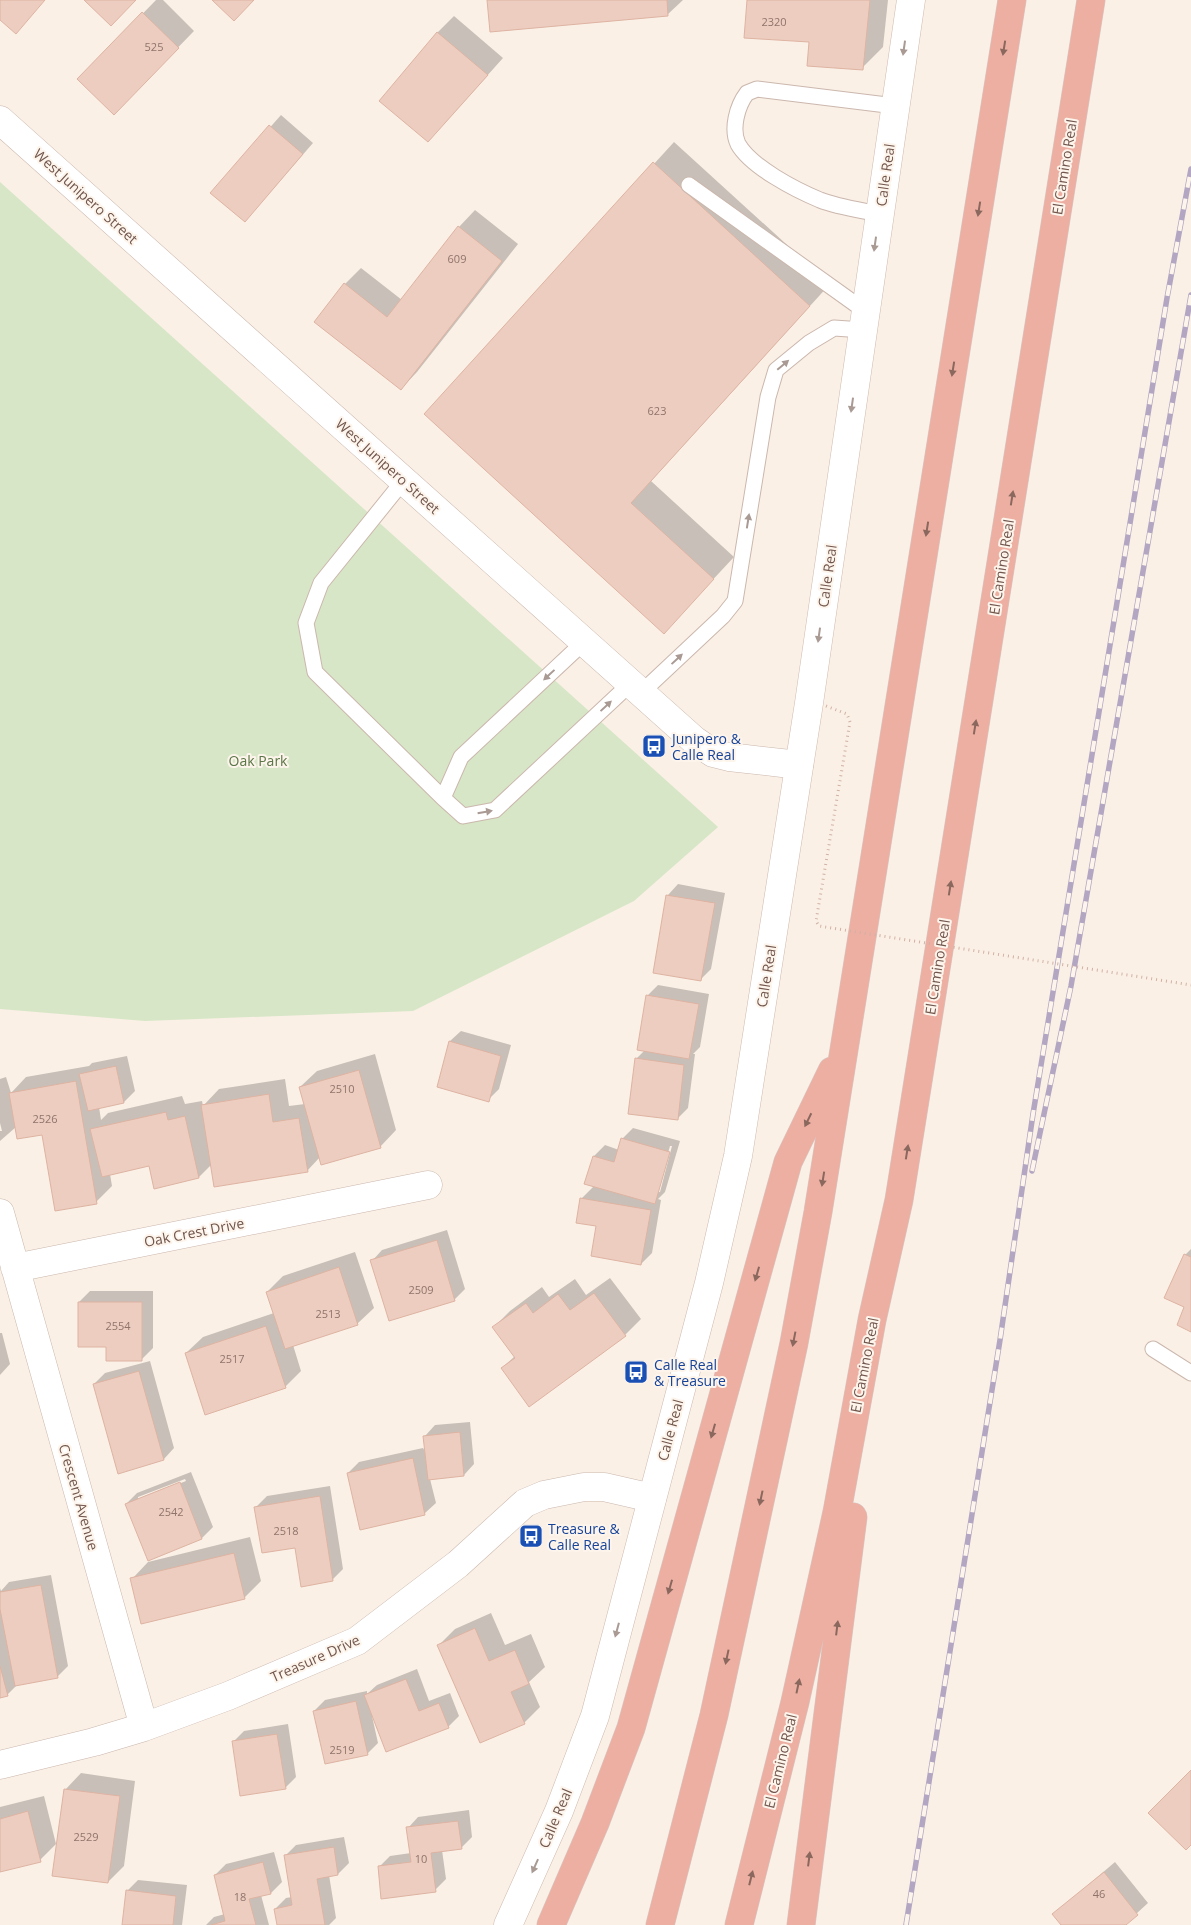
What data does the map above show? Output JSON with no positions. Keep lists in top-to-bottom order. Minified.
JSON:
{"streets":{"highway":["El Camino Real"],"street":["Calle Real","West Junipero Street","Oak Crest Drive","Crescent Avenue","Treasure Drive"]},"crossings":[["Calle Real","West Junipero Street"],["Calle Real","Treasure Drive"],["Oak Crest Drive","Crescent Avenue"],["Crescent Avenue","Treasure Drive"]],"one_way":["Calle Real"],"parks":["Oak Park"],"places":{"bus stop":["Junipero & Calle Real","Calle Real & Treasure","Treasure & Calle Real"]},"house_numbers":["2320","525","609","623","2510","2526","2509","2513","2554","2517","2542","2518","2519","2529","10","46","18"]}
